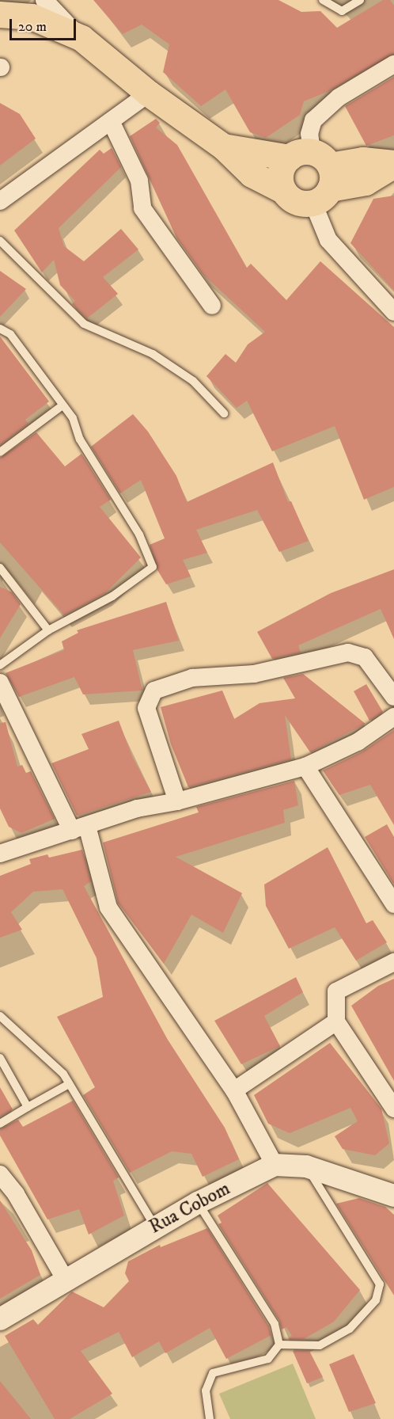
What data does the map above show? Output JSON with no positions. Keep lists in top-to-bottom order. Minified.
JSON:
{"streets":{"street":["Rua Cobom"]},"scale_bar":"20 m"}
